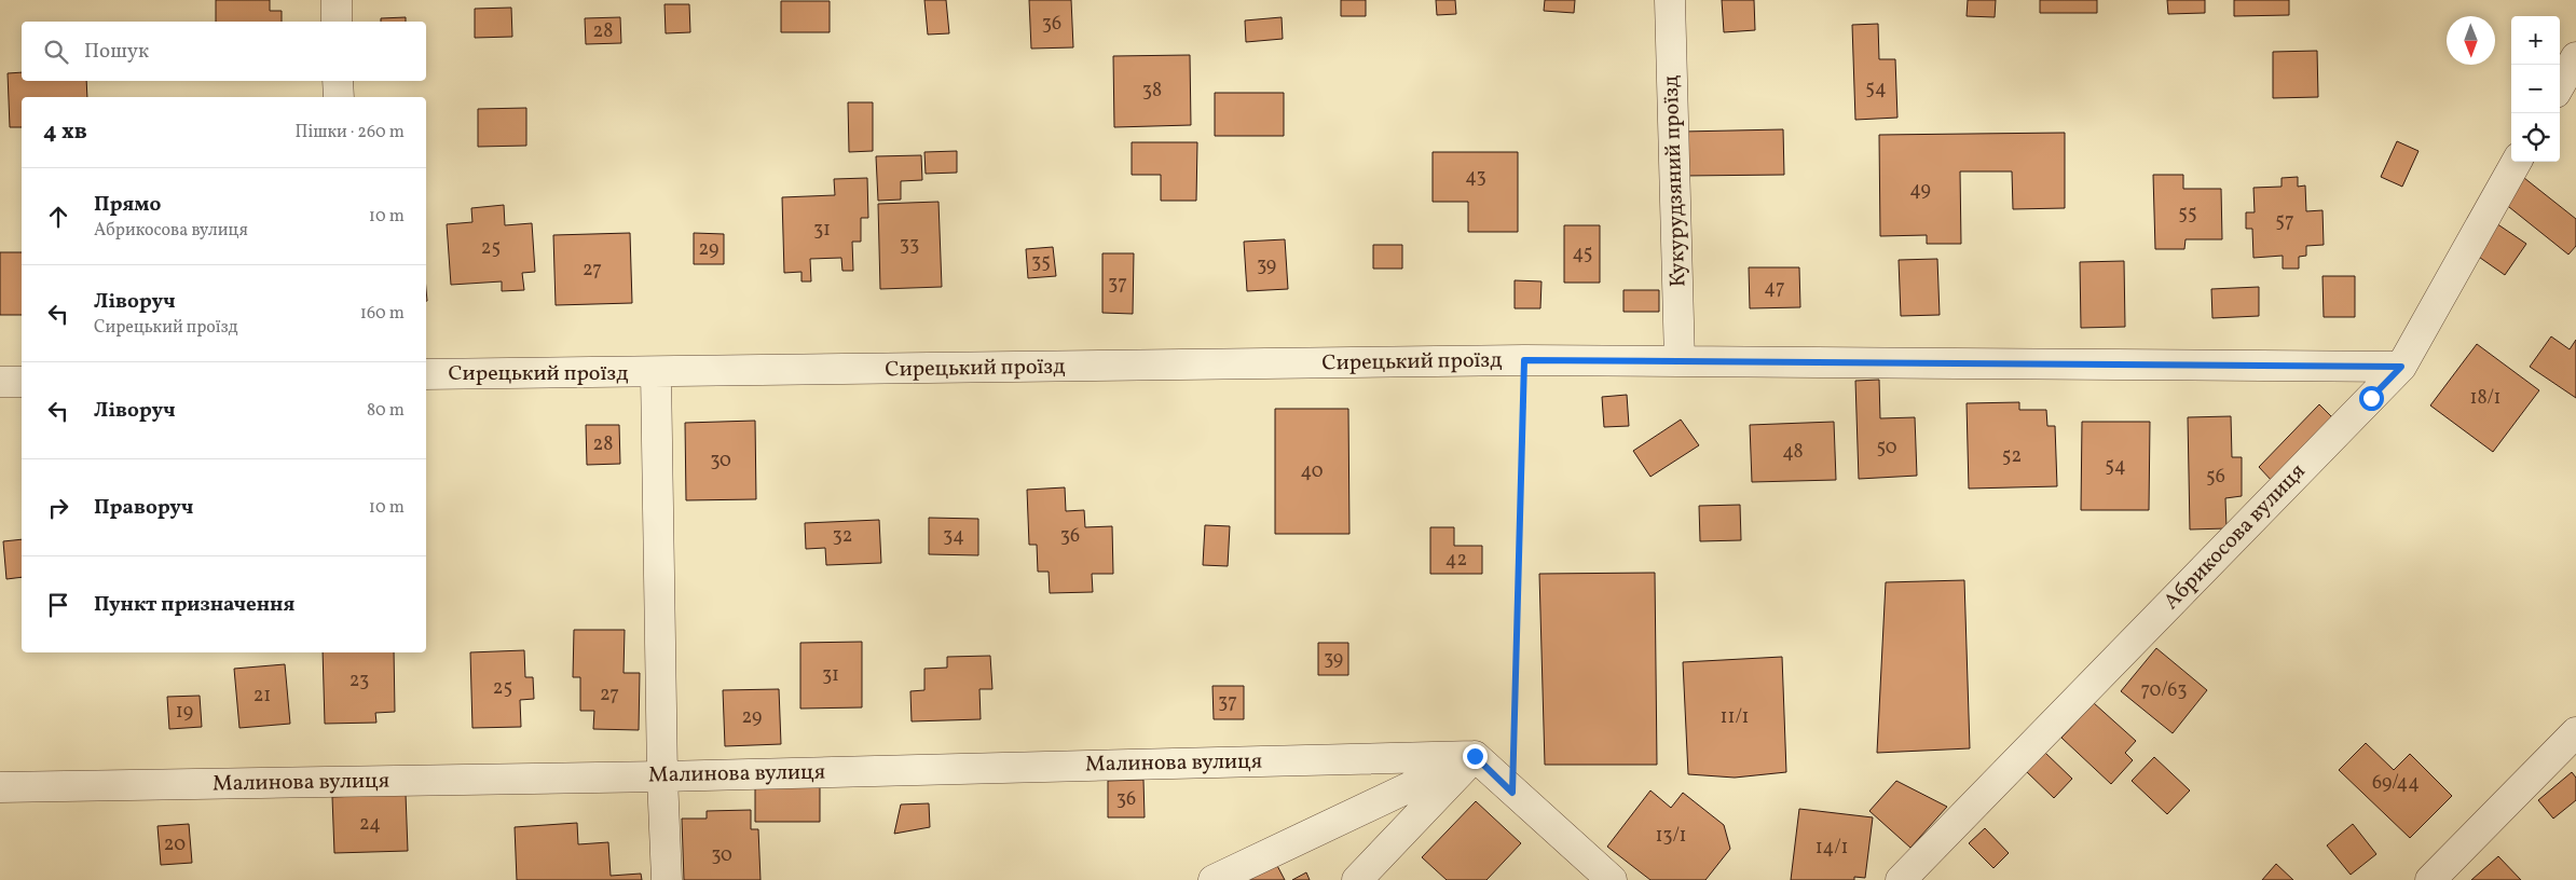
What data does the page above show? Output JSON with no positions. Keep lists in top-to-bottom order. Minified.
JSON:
{"streets":{"street":["Кукурудзяний проїзд","Сирецький проїзд","Абрикосова вулиця","Малинова вулиця"]},"crossings":[["Кукурудзяний проїзд","Сирецький проїзд"],["Сирецький проїзд","Абрикосова вулиця"]],"house_numbers":["36","28","54","38","43","49","55","57","31","33","25","29","45","35","39","27","37","47","18/1","28","50","48","52","30","54","40","56","32","34","36","42","39","31","23","25","70/63","27","21","37","19","29","11/1","69/44","36","24","13/1","20","14/1","30"],"north":"bottom","page":{"map_buttons":["+","−"],"search":"Пошук","heading":["4 хв","Пішки · 260 m"],"list":[["Прямо","Абрикосова вулиця","10 m"],["Ліворуч","Сирецький проїзд","160 m"],["Ліворуч","80 m"],["Праворуч","10 m"],"Пункт призначення"]}}
